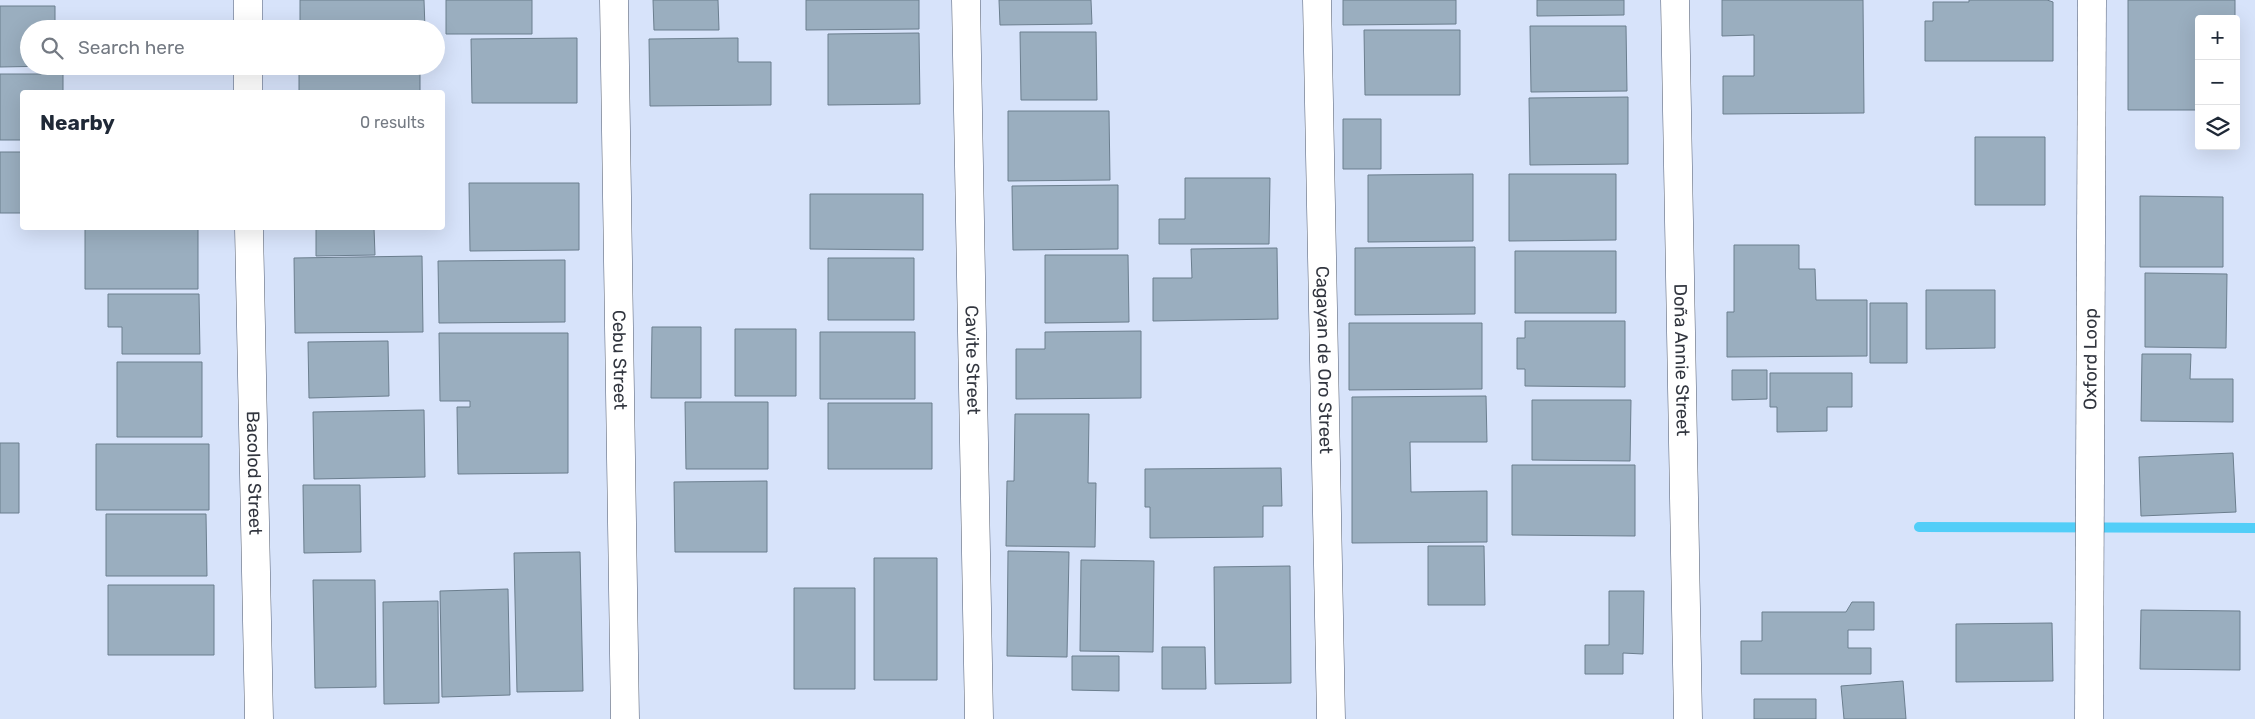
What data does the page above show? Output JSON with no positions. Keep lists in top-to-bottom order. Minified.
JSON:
{"streets":{"street":["Cebu Street","Cavite Street","Cagayan de Oro Street","Doña Annie Street","Oxford Loop","Bacolod Street"]},"page":{"map_buttons":["+","−"],"search":"Search here","heading":["Nearby","0 results"]}}
